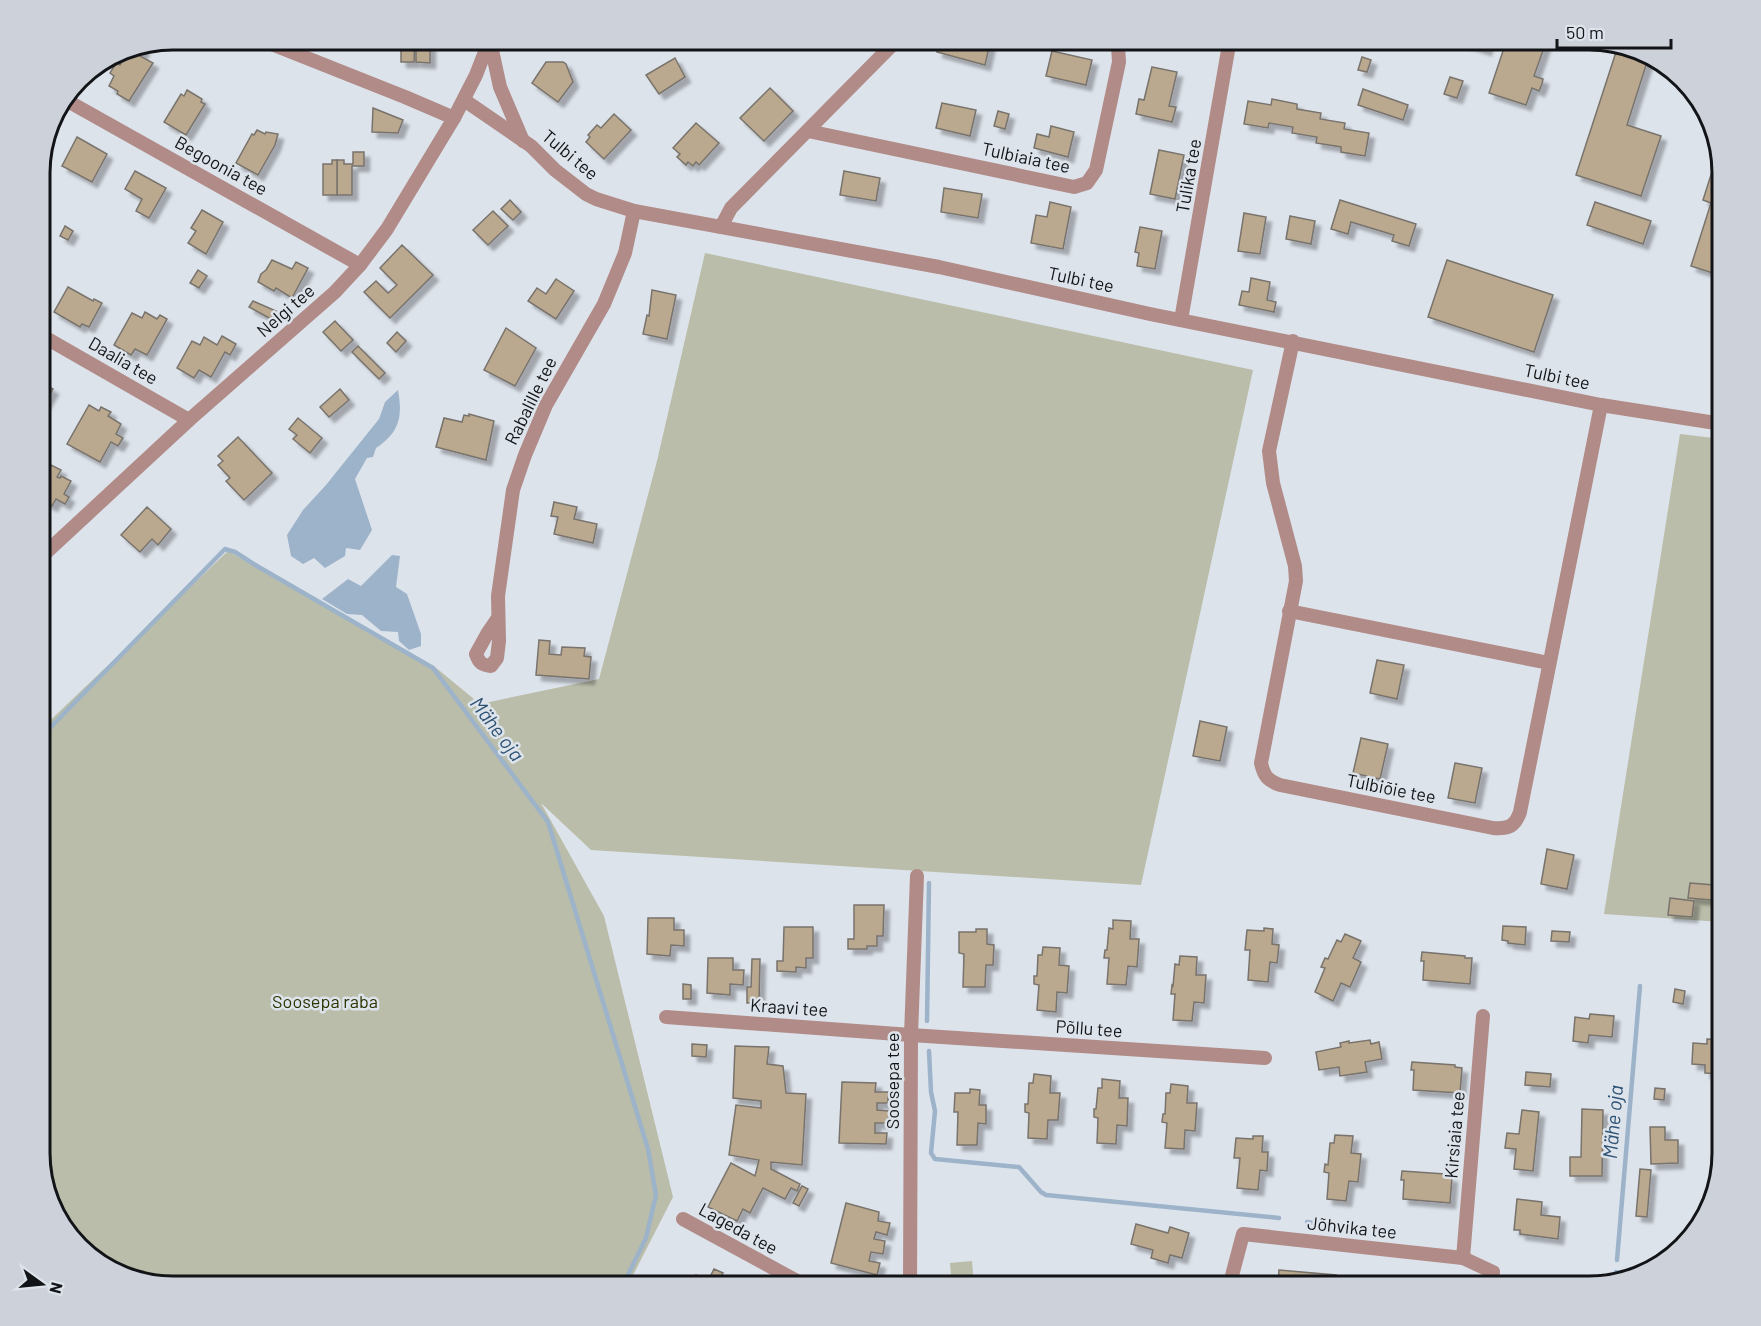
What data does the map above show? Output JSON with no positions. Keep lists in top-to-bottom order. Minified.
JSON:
{"streets":{"street":["Tulbi tee","Tulbiaia tee","Begoonia tee","Tulika tee","Nelgi tee","Daalia tee","Rabalille tee","Tulbiõie tee","Kraavi tee","Põllu tee","Soosepa tee","Kirsiaia tee","Jõhvika tee","Lageda tee"]},"crossings":[["Tulbi tee","Tulika tee"],["Tulbi tee","Nelgi tee"],["Tulbi tee","Rabalille tee"],["Tulbi tee","Tulbiõie tee"],["Begoonia tee","Nelgi tee"],["Nelgi tee","Daalia tee"],["Kraavi tee","Põllu tee"],["Kraavi tee","Soosepa tee"],["Põllu tee","Soosepa tee"],["Kirsiaia tee","Jõhvika tee"]],"water":["Mähe oja"],"parks":["Soosepa raba"],"scale_bar":"50 m","north":"right"}
